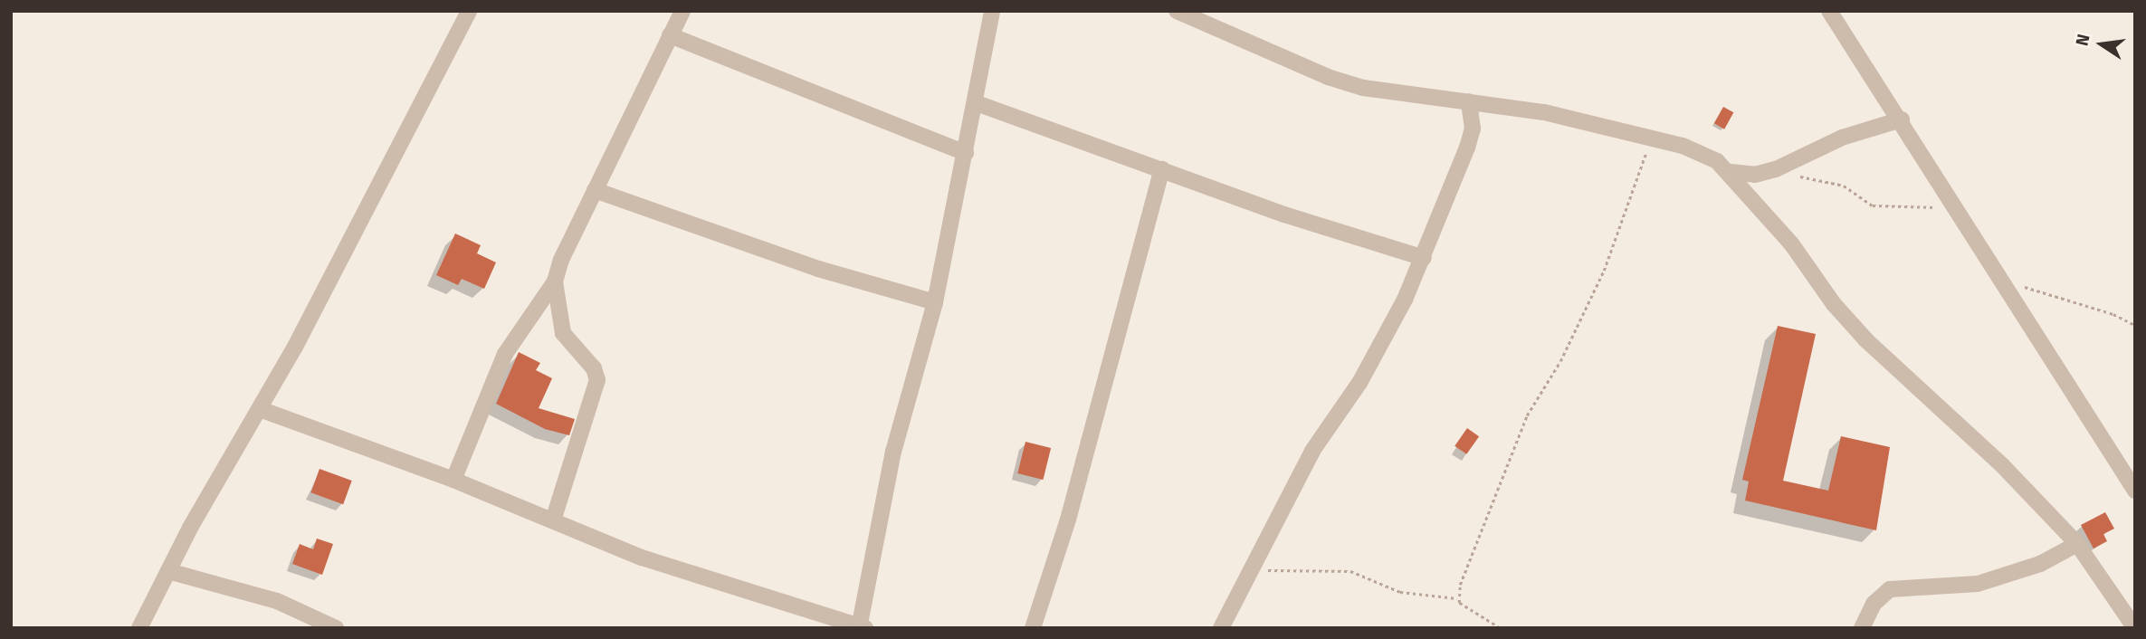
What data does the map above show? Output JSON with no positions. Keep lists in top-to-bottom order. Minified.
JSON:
{"north":"left"}
